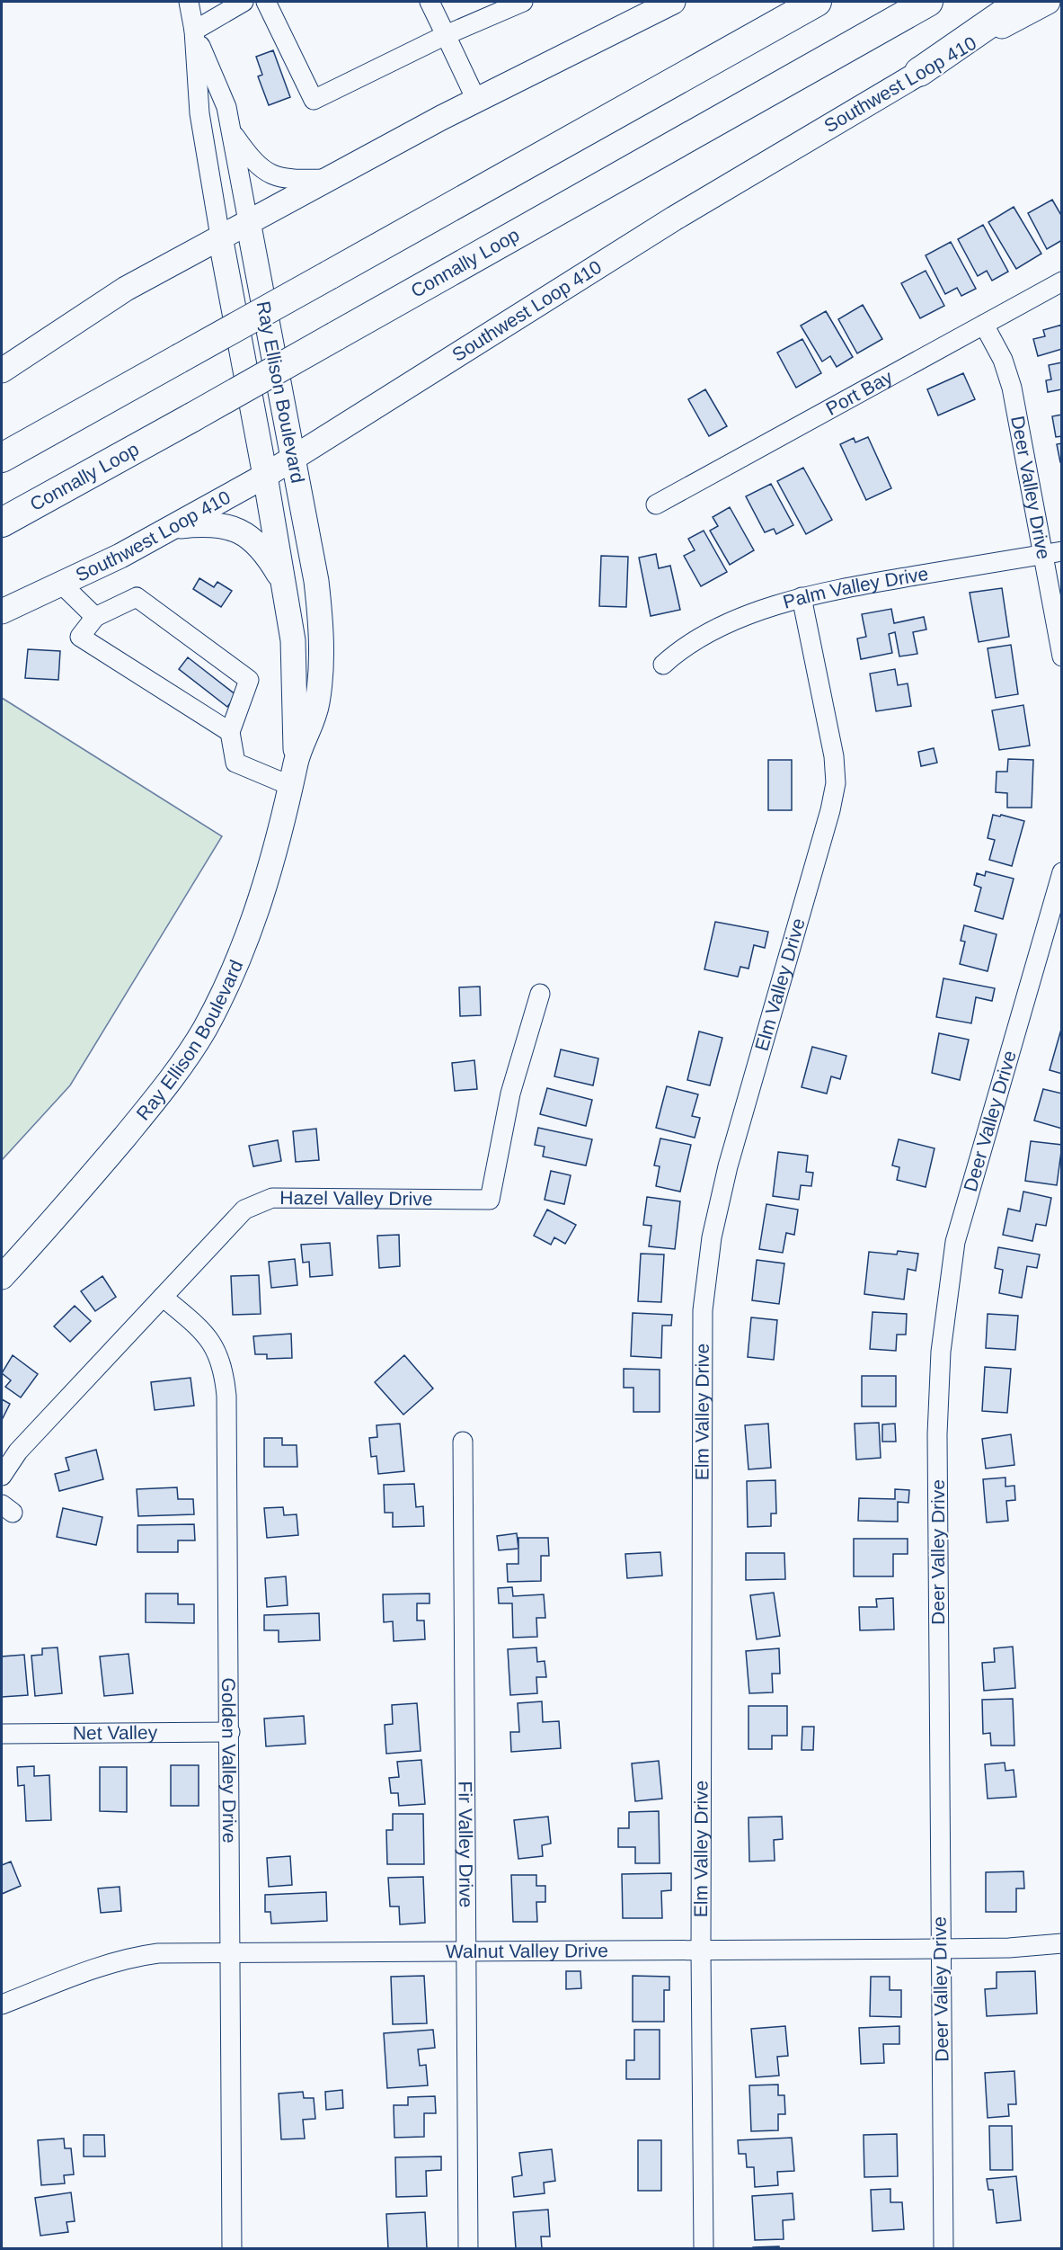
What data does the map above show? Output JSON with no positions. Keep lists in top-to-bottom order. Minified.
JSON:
{"streets":{"highway":["Connally Loop"],"main road":["Southwest Loop 410","Ray Ellison Boulevard"],"street":["Port Bay","Deer Valley Drive","Palm Valley Drive","Elm Valley Drive","Hazel Valley Drive","Net Valley","Golden Valley Drive","Fir Valley Drive","Walnut Valley Drive"]},"crossings":[["Southwest Loop 410","Ray Ellison Boulevard"],["Port Bay","Deer Valley Drive"],["Deer Valley Drive","Palm Valley Drive"],["Deer Valley Drive","Walnut Valley Drive"],["Palm Valley Drive","Elm Valley Drive"],["Elm Valley Drive","Walnut Valley Drive"],["Hazel Valley Drive","Golden Valley Drive"],["Net Valley","Golden Valley Drive"],["Golden Valley Drive","Walnut Valley Drive"],["Fir Valley Drive","Walnut Valley Drive"]]}
